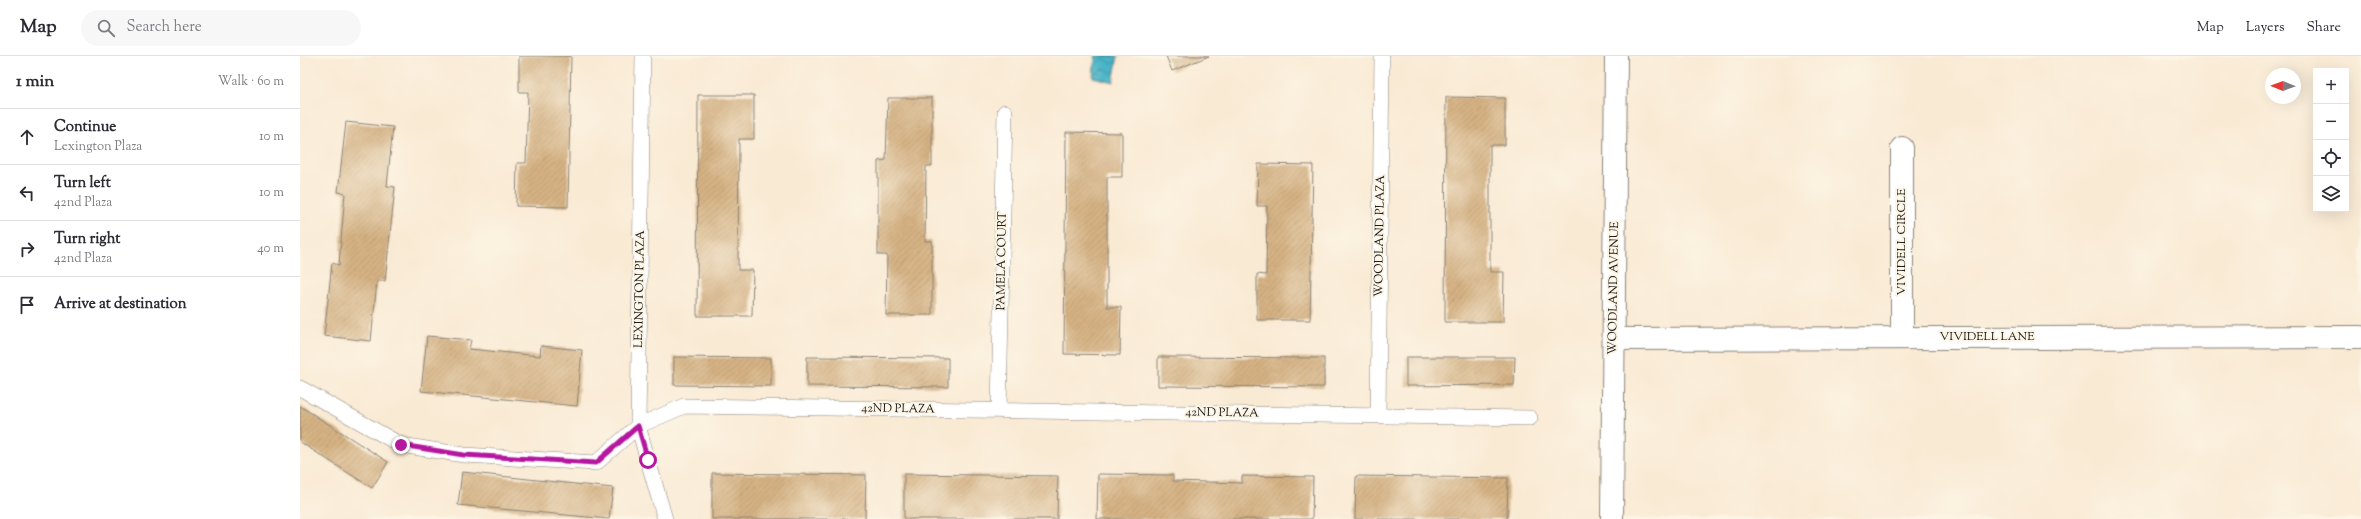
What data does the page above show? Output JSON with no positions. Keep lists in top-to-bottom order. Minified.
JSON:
{"streets":{"street":["VIVIDELL CIRCLE","WOODLAND AVENUE","VIVIDELL LANE"],"lane":["WOODLAND PLAZA","PAMELA COURT","LEXINGTON PLAZA","42ND PLAZA"]},"crossings":[["WOODLAND PLAZA","42ND PLAZA"],["VIVIDELL CIRCLE","VIVIDELL LANE"],["PAMELA COURT","42ND PLAZA"],["WOODLAND AVENUE","VIVIDELL LANE"],["LEXINGTON PLAZA","42ND PLAZA"]],"north":"left","page":{"header":"Map","search":"Search here","nav":["Map","Layers","Share"],"heading":["1 min","Walk · 60 m"],"map_buttons":["+","−"],"list":[["Continue","Lexington Plaza","10 m"],["Turn left","42nd Plaza","10 m"],["Turn right","42nd Plaza","40 m"],"Arrive at destination"]}}
